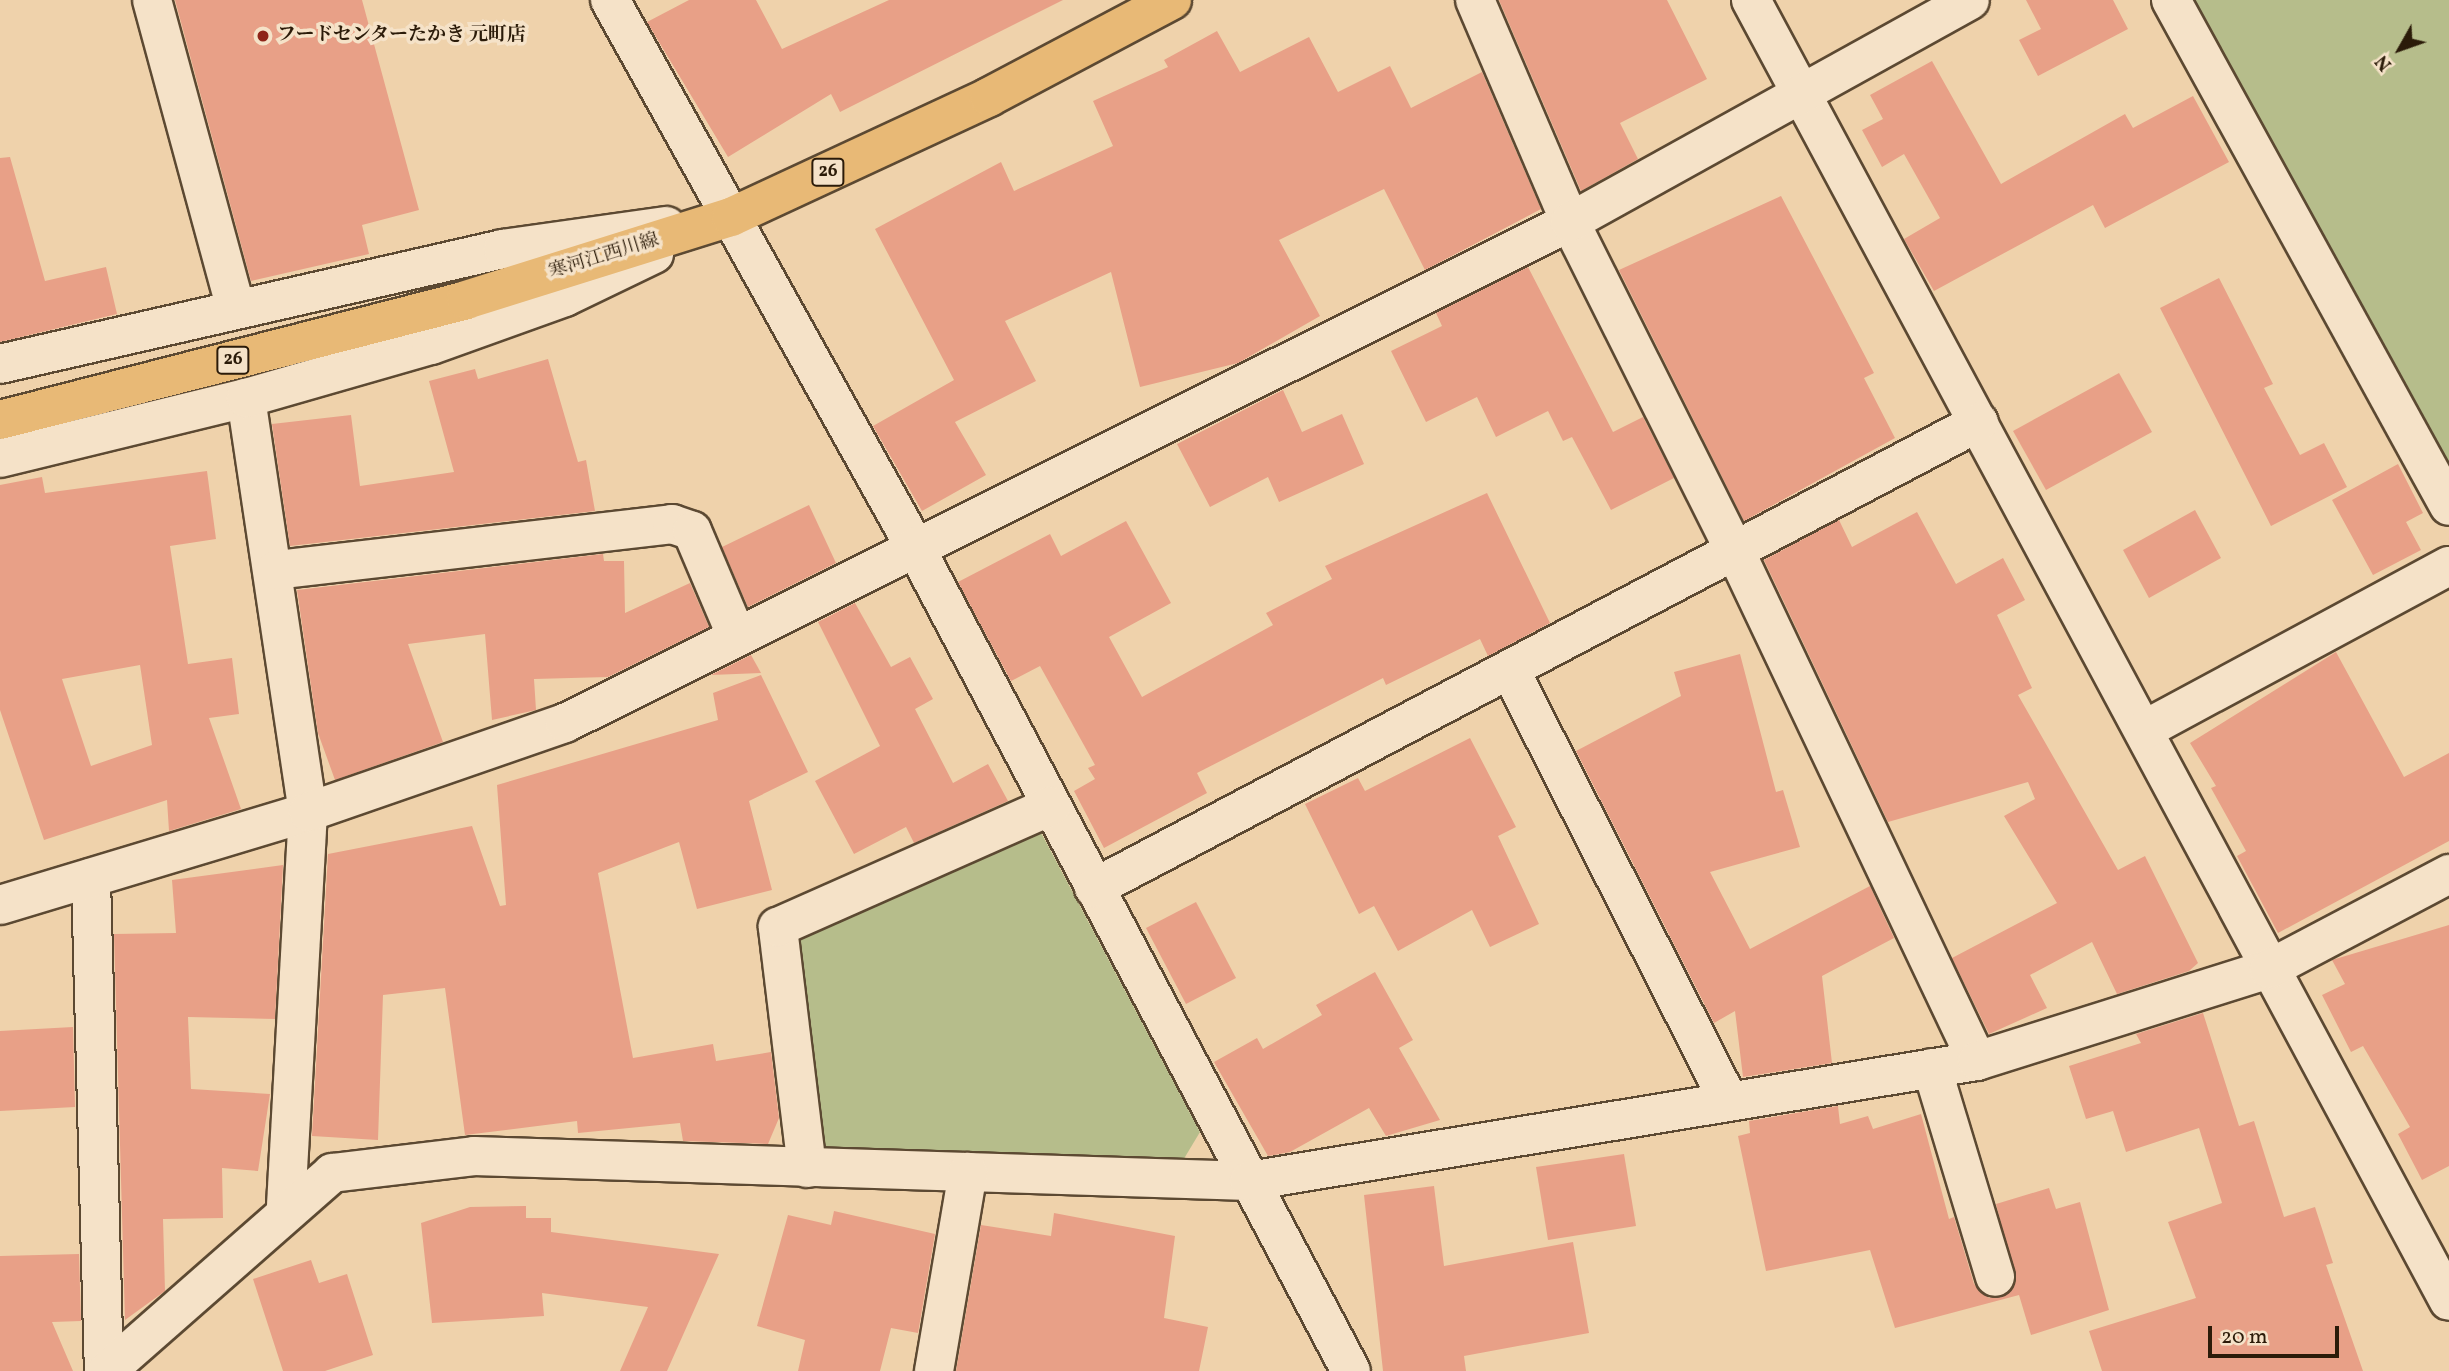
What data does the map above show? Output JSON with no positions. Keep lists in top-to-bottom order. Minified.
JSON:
{"streets":{"main road":["26","寒河江西川線"]},"places":["フードセンターたかき 元町店"],"scale_bar":"20 m","north":"bottom left"}
